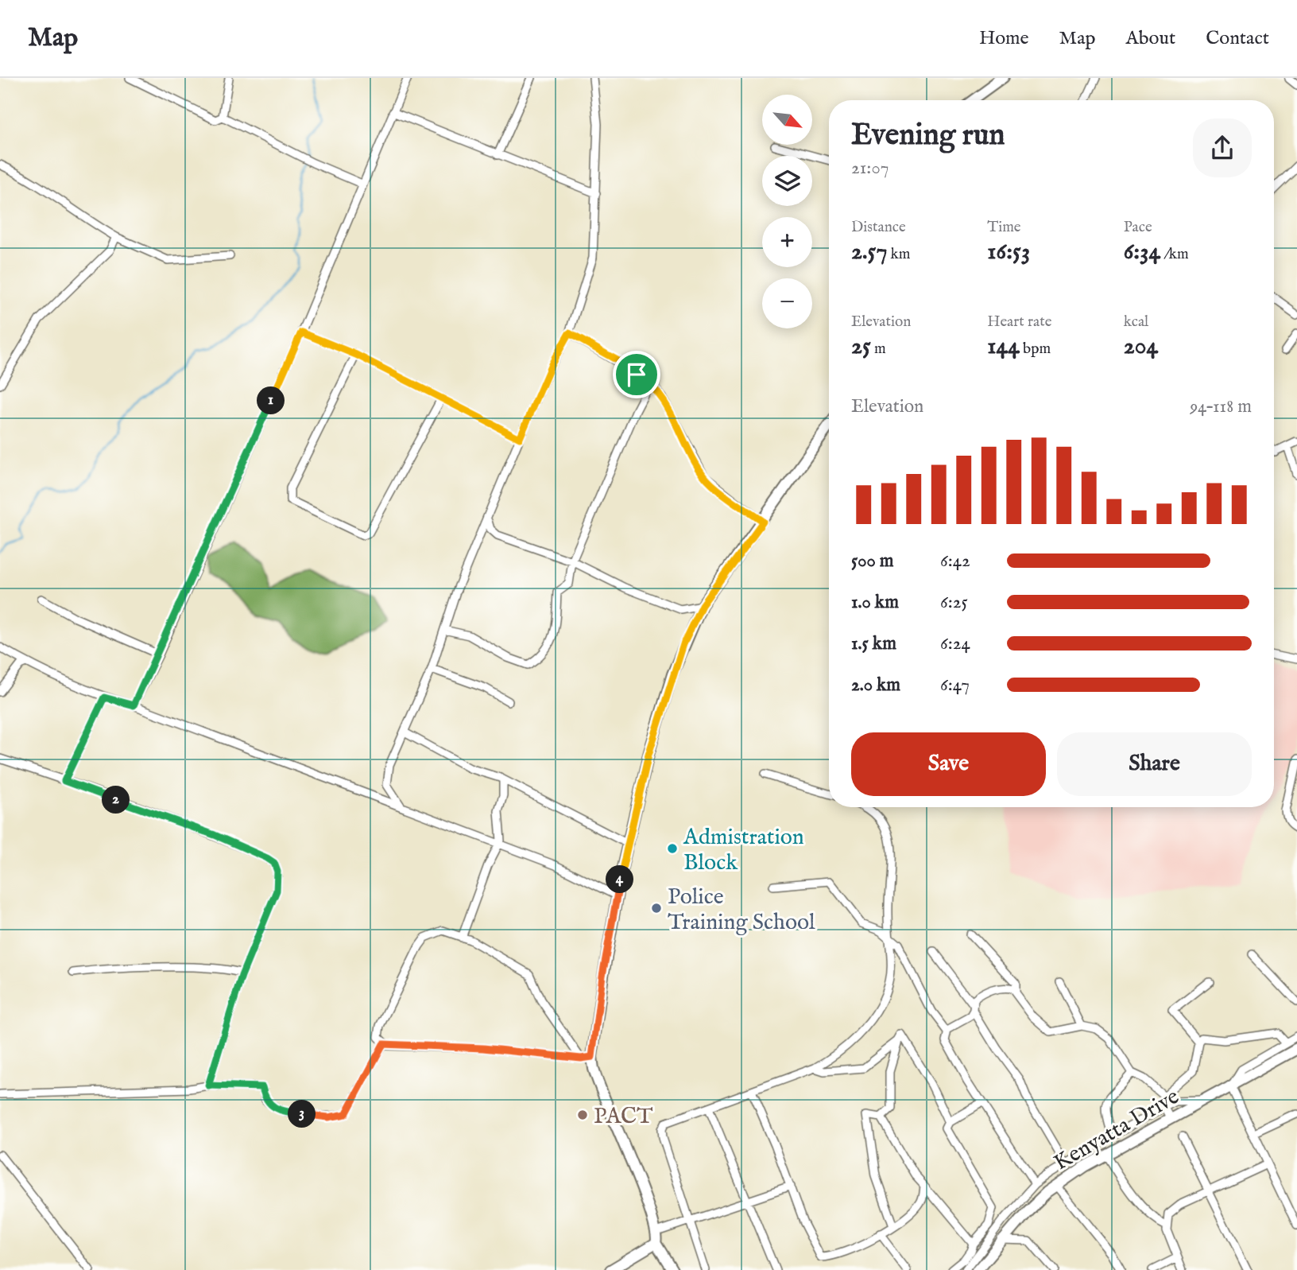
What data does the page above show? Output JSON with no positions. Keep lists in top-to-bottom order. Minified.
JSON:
{"streets":{"street":["Kenyatta Drive"]},"places":["Admistration Block","Police Training School","PACT"],"north":"bottom right","page":{"header":"Map","nav":["Home","Map","About","Contact"],"map_buttons":["+","−"],"heading":["Evening run","21:07"],"stats":[["Distance","2.57 km"],["Time","16:53"],["Pace","6:34 /km"],["Elevation","25 m"],["Heart rate","144 bpm"],["kcal","204"]],"chart":["Elevation","94–118 m"],"pins":["1","2","4","3"],"list":[{"name":"500 m","note":"6:42"},{"name":"1.0 km","note":"6:25"},{"name":"1.5 km","note":"6:24"},{"name":"2.0 km","note":"6:47"}],"buttons":["Save","Share"]}}
